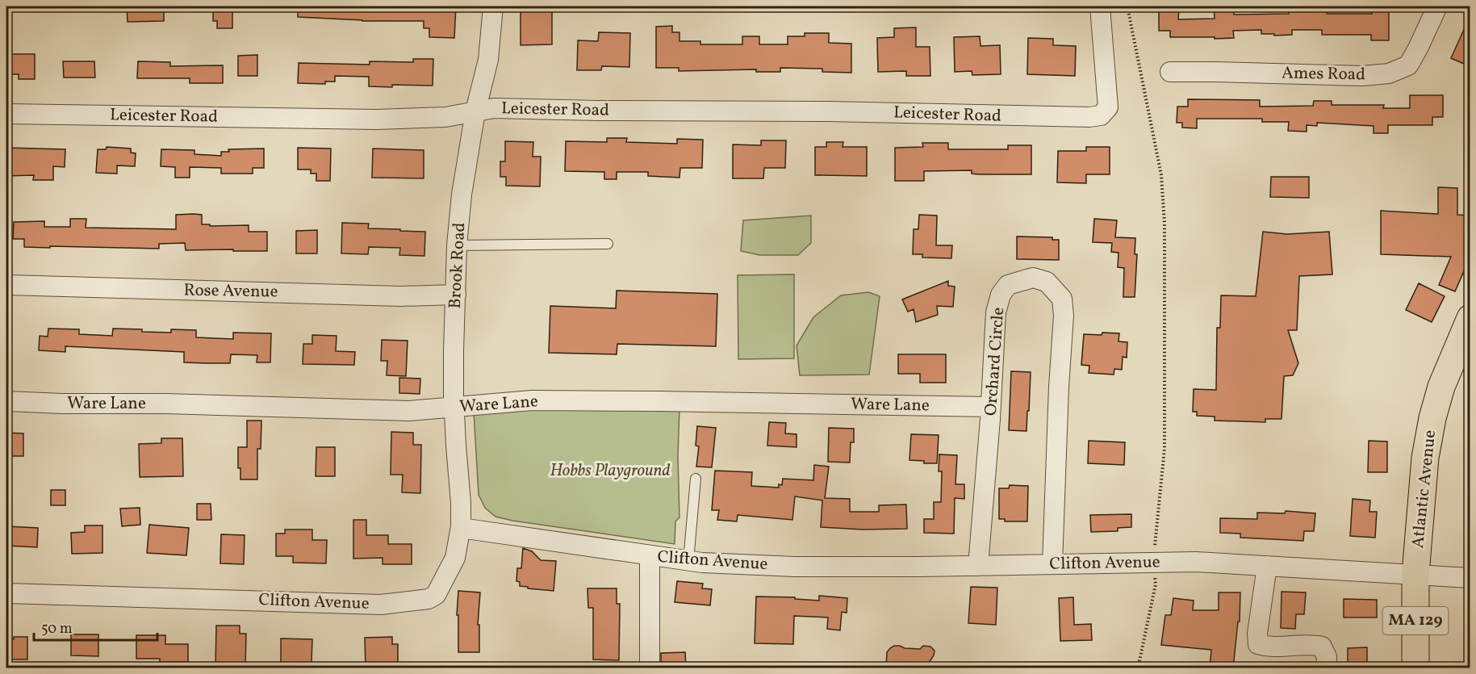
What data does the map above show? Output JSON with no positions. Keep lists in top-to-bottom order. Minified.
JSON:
{"streets":{"main road":["Atlantic Avenue","MA 129"],"street":["Ames Road","Leicester Road","Brook Road","Rose Avenue","Orchard Circle","Ware Lane","Clifton Avenue"]},"crossings":[["Leicester Road","Brook Road"],["Brook Road","Rose Avenue"],["Brook Road","Ware Lane"],["Brook Road","Clifton Avenue"],["Orchard Circle","Ware Lane"],["Orchard Circle","Clifton Avenue"],["Atlantic Avenue","Clifton Avenue"]],"parks":["Hobbs Playground"],"scale_bar":"50 m"}
